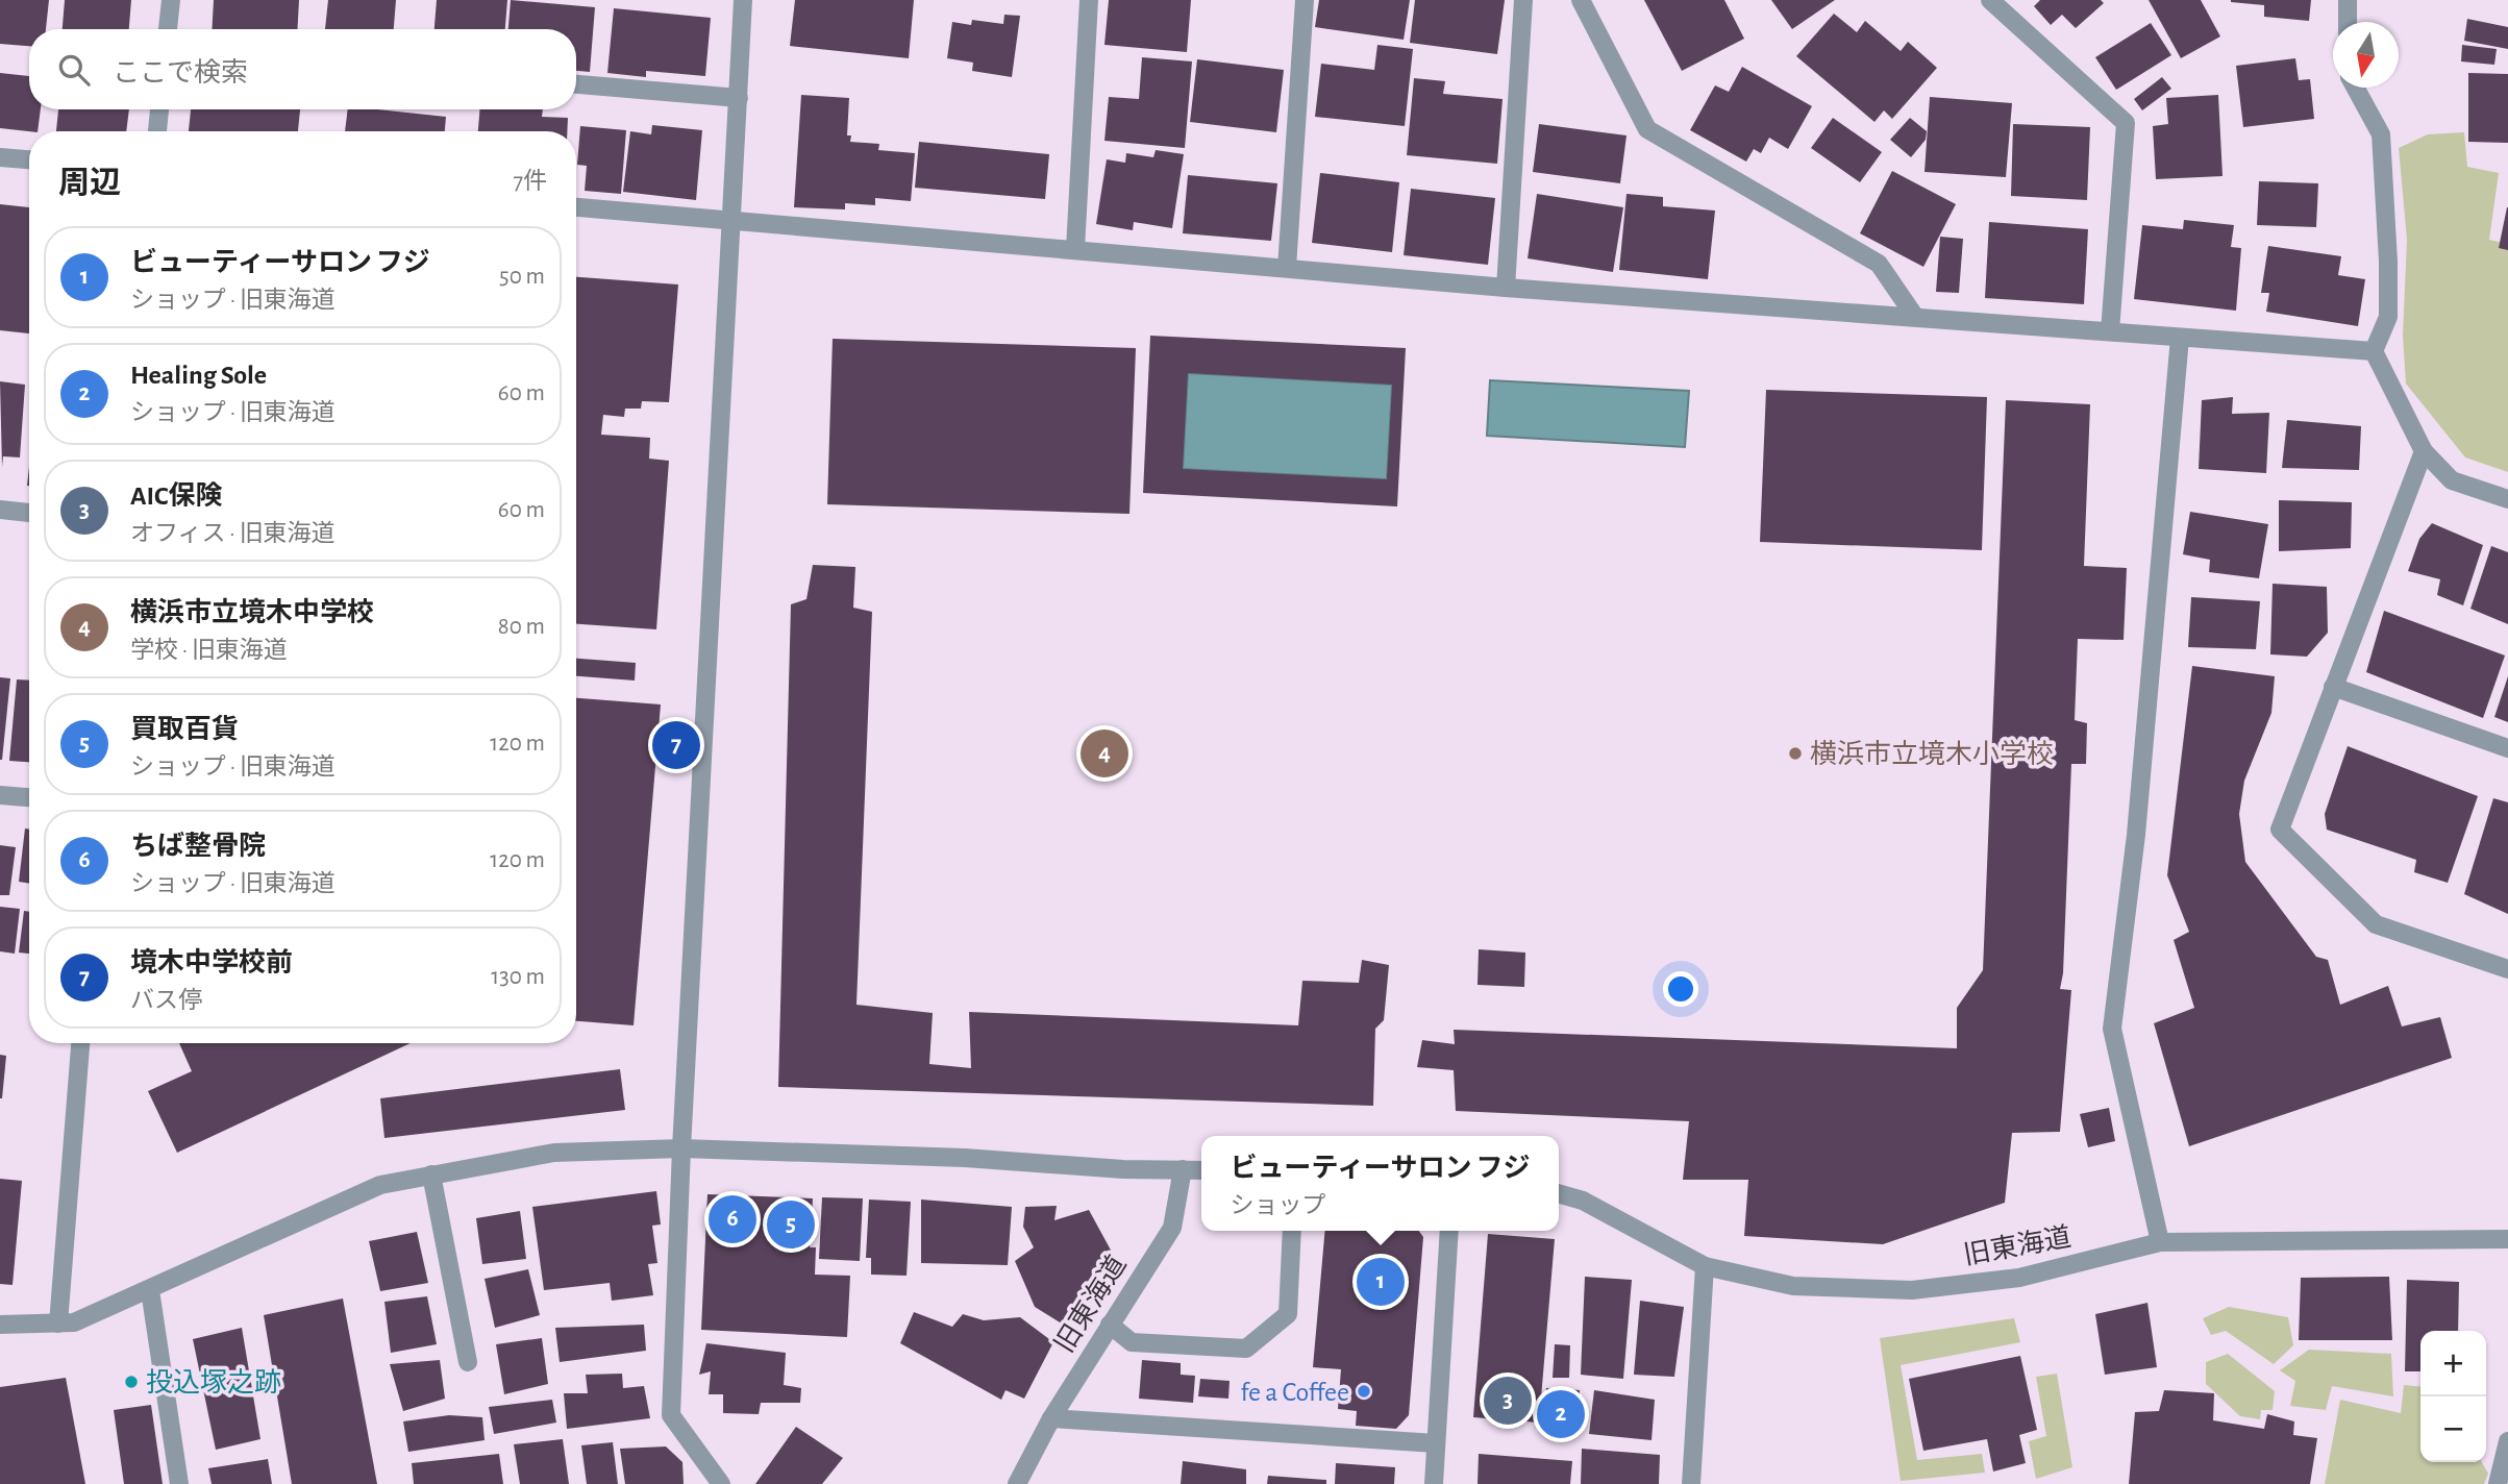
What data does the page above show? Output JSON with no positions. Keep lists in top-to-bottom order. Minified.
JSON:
{"streets":{"street":["旧東海道"]},"places":["横浜市立境木小学校","投込塚之跡","fe a Coffee"],"north":"bottom","page":{"search":"ここで検索","heading":["周辺","7件"],"list":[{"mark":"1","name":"ビューティーサロン フジ","note":"ショップ · 旧東海道","value":"50 m"},{"mark":"2","name":"Healing Sole","note":"ショップ · 旧東海道","value":"60 m"},{"mark":"3","name":"AIC保険","note":"オフィス · 旧東海道","value":"60 m"},{"mark":"4","name":"横浜市立境木中学校","note":"学校 · 旧東海道","value":"80 m"},{"mark":"5","name":"買取百貨","note":"ショップ · 旧東海道","value":"120 m"},{"mark":"6","name":"ちば整骨院","note":"ショップ · 旧東海道","value":"120 m"},{"mark":"7","name":"境木中学校前","note":"バス停","value":"130 m"}],"pins":["7","4","6","5","1","3","2"],"popup":["ビューティーサロン フジ","ショップ"],"map_buttons":["+","−"]}}
